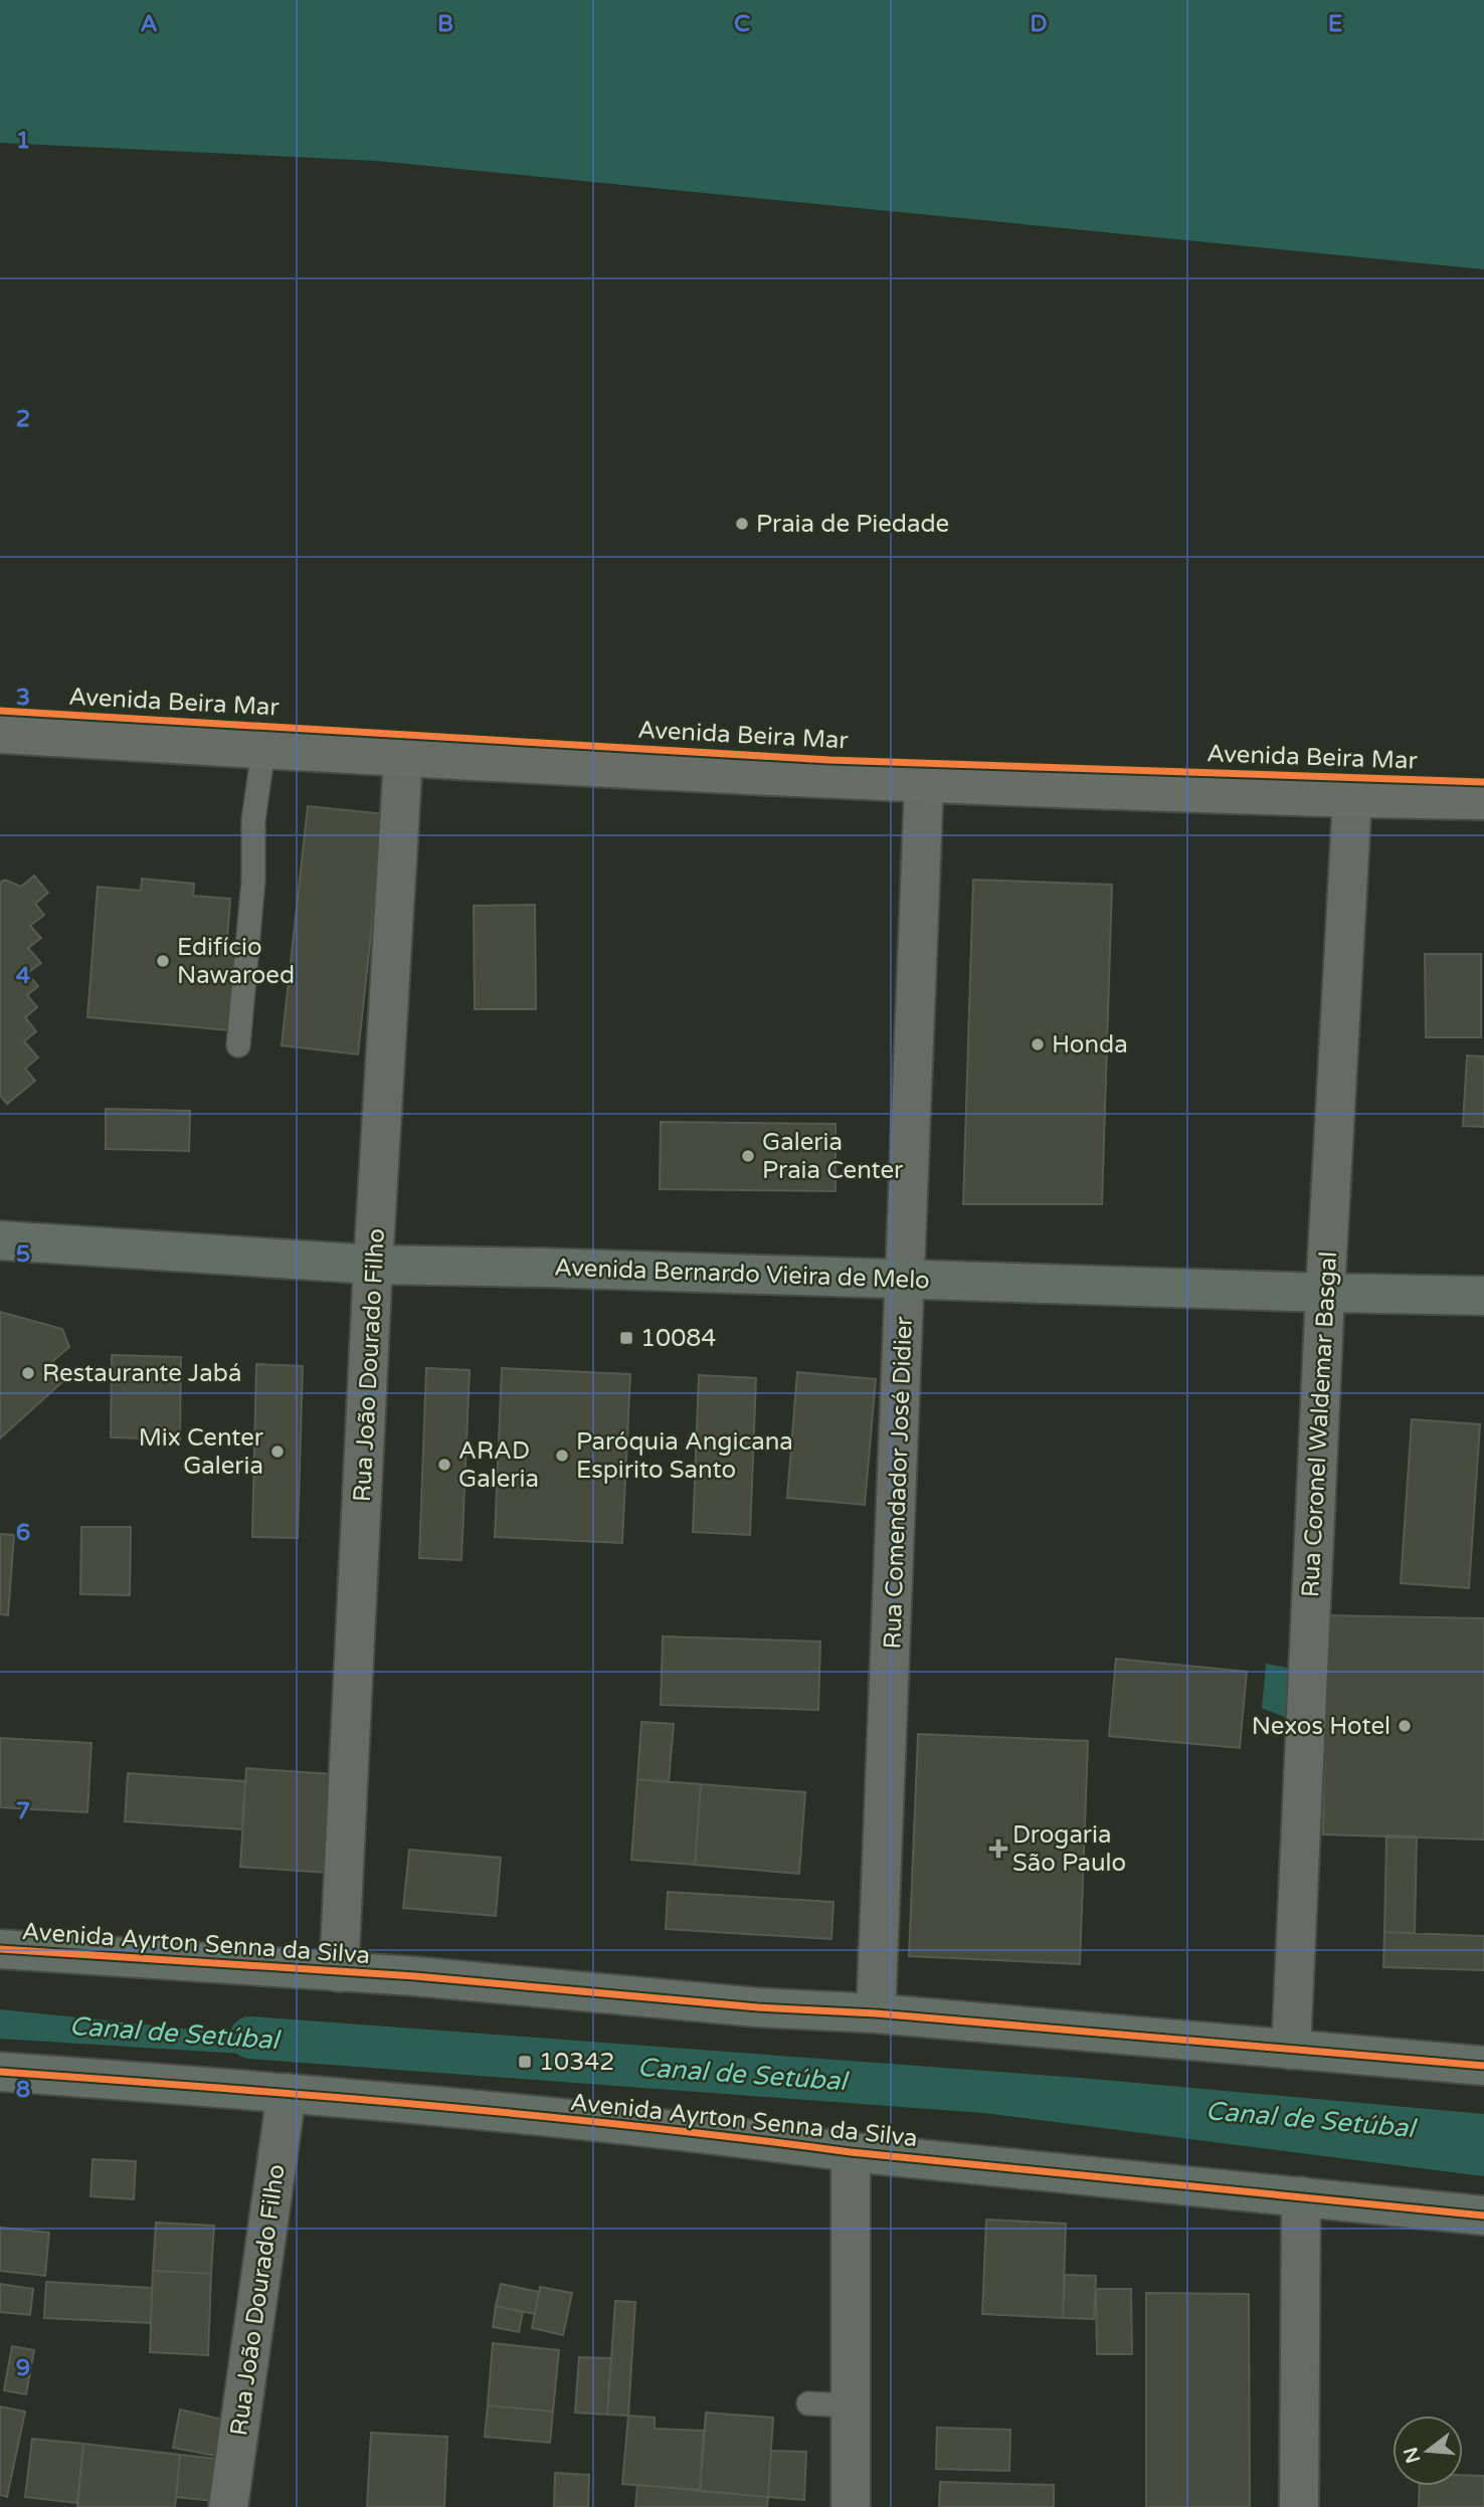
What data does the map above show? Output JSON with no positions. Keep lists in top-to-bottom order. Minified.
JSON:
{"streets":{"main road":["Avenida Beira Mar","Avenida Bernardo Vieira de Melo","Avenida Ayrton Senna da Silva"],"street":["Rua João Dourado Filho","Rua Coronel Waldemar Basgal","Rua Comendador José Didier"]},"crossings":[["Avenida Beira Mar","Rua João Dourado Filho"],["Avenida Beira Mar","Rua Coronel Waldemar Basgal"],["Avenida Beira Mar","Rua Comendador José Didier"],["Avenida Bernardo Vieira de Melo","Rua João Dourado Filho"],["Avenida Bernardo Vieira de Melo","Rua Coronel Waldemar Basgal"],["Avenida Bernardo Vieira de Melo","Rua Comendador José Didier"],["Rua João Dourado Filho","Avenida Ayrton Senna da Silva"],["Rua Coronel Waldemar Basgal","Avenida Ayrton Senna da Silva"],["Rua Comendador José Didier","Avenida Ayrton Senna da Silva"]],"water":["Canal de Setúbal"],"places":{"other":["Praia de Piedade","Edifício Nawaroed","Honda","Galeria Praia Center","Restaurante Jabá","Mix Center Galeria","Paróquia Angicana Espirito Santo","ARAD Galeria","Nexos Hotel"],"transit":["10084","10342"],"health":["Drogaria São Paulo"]},"north":"left","grid":{"columns":["A","B","C","D","E"],"rows":["1","2","3","4","5","6","7","8","9"]}}
